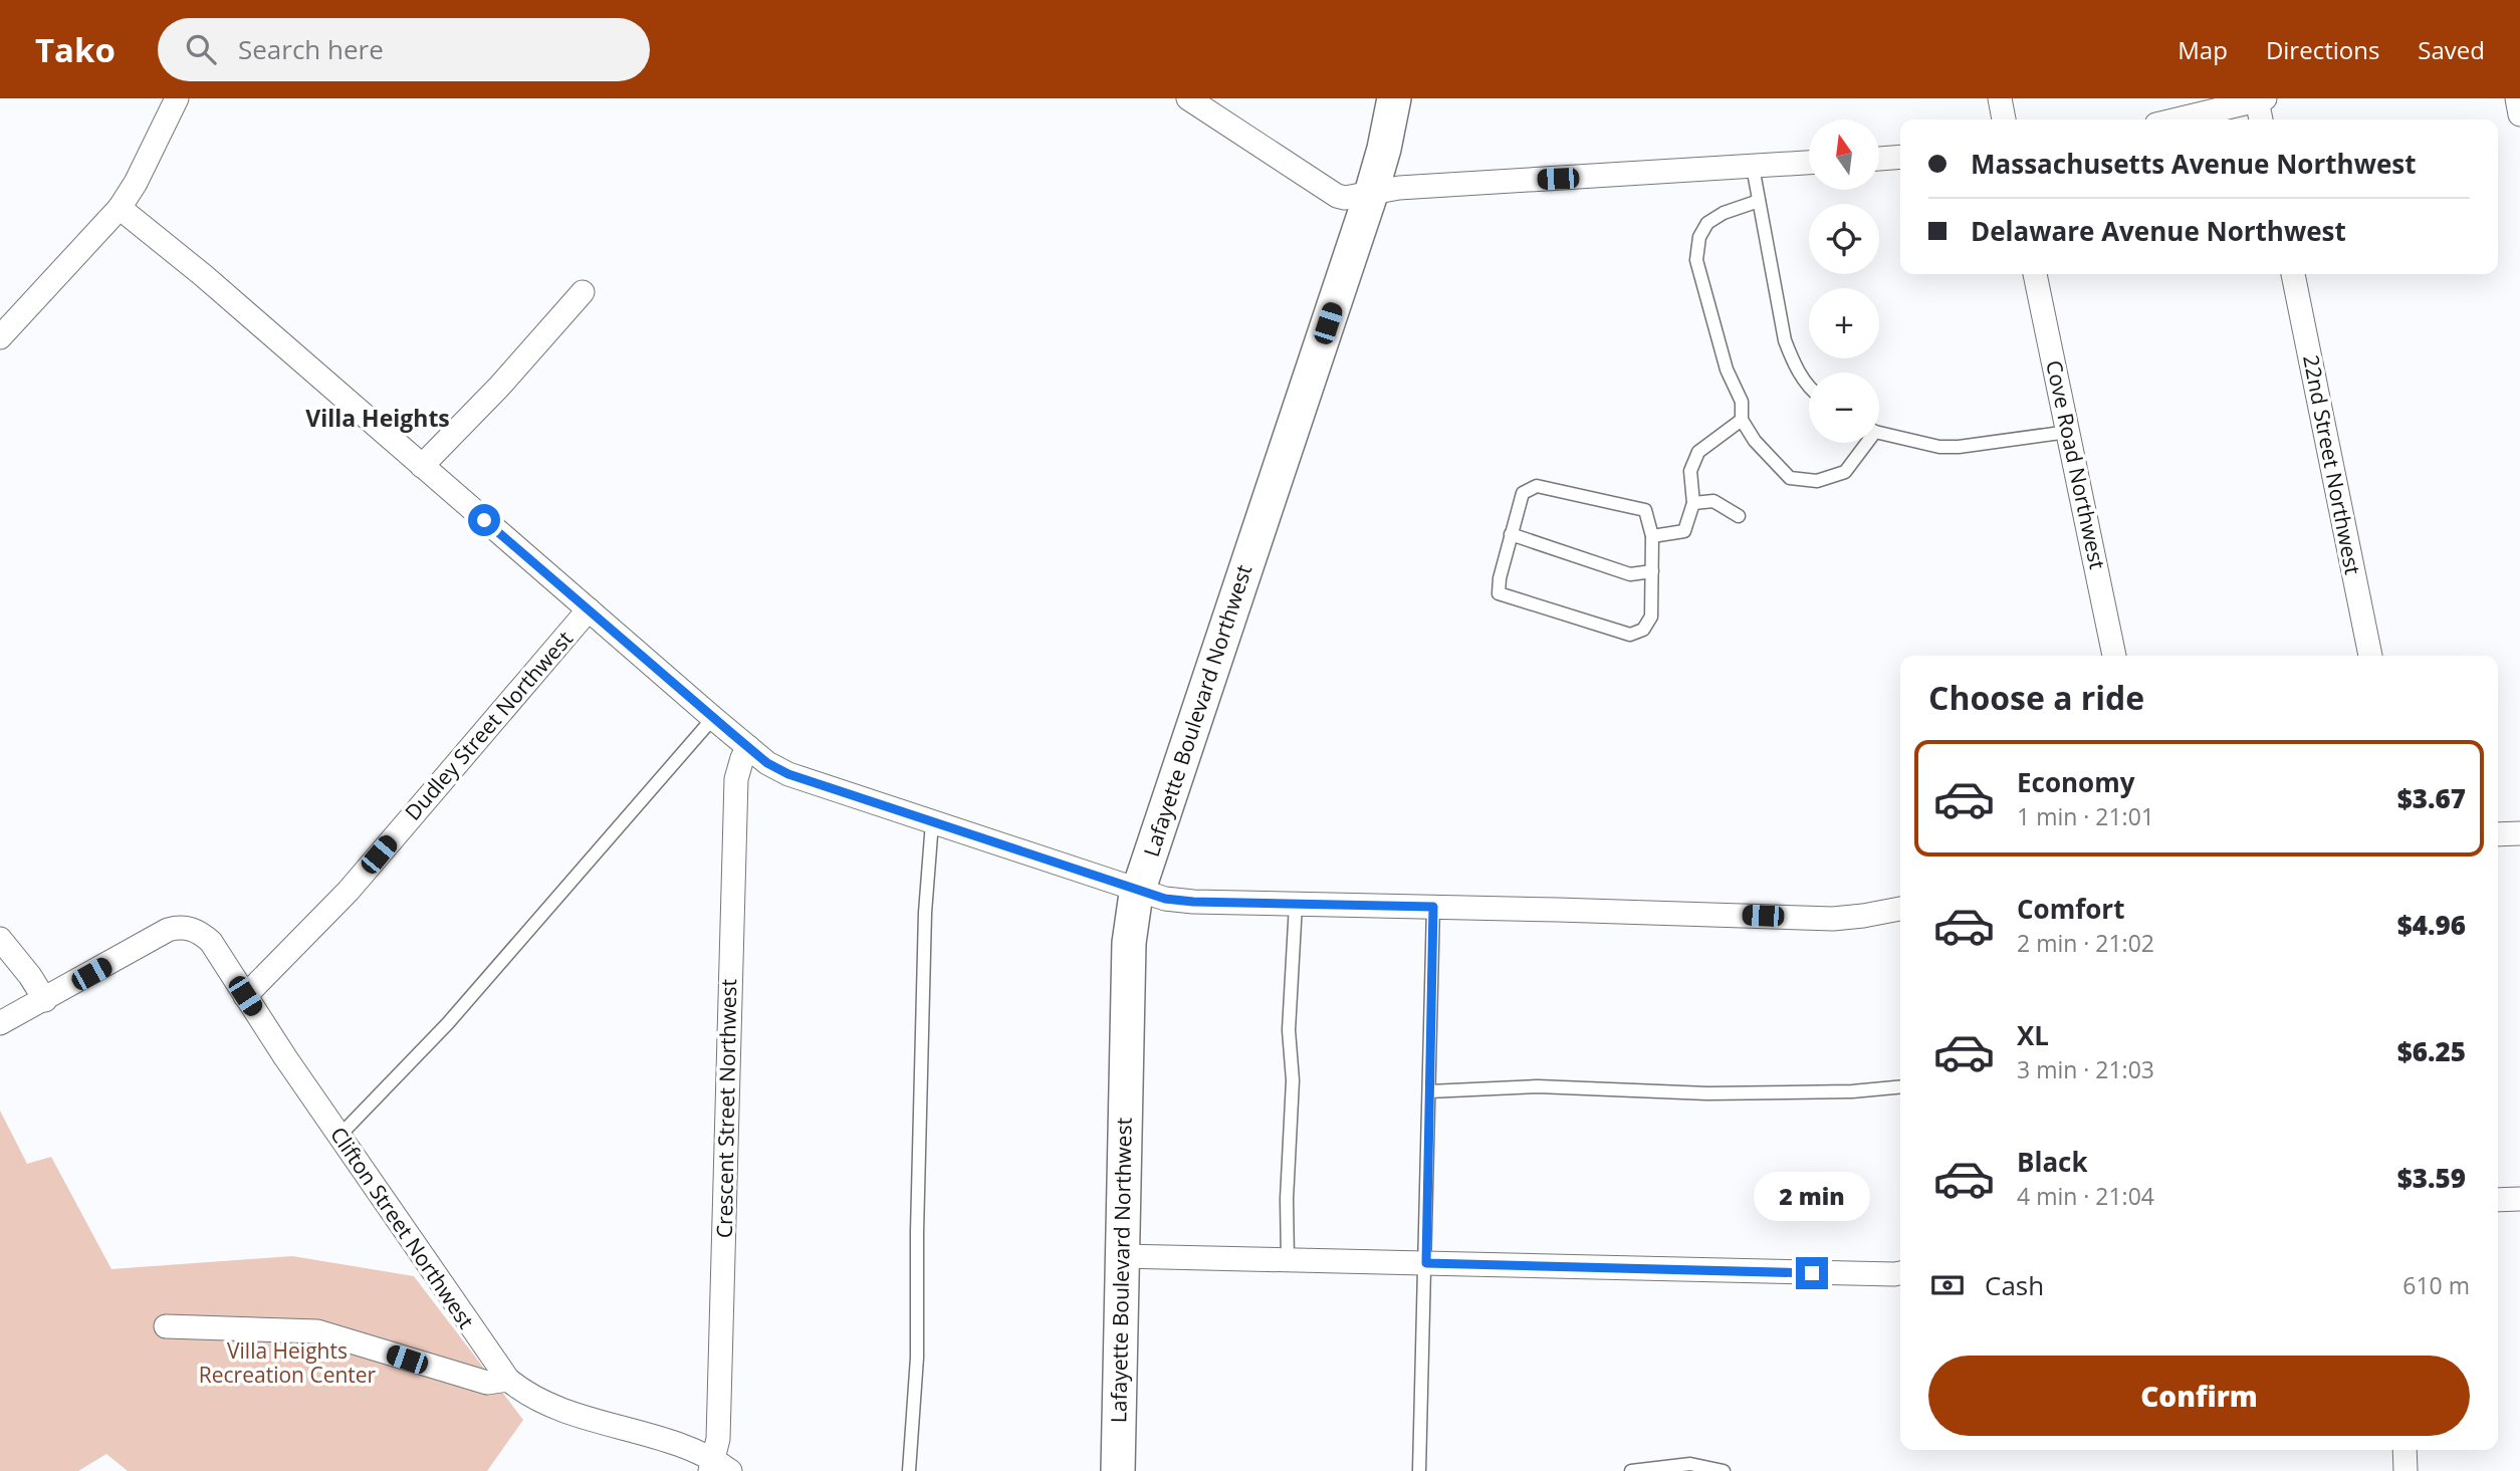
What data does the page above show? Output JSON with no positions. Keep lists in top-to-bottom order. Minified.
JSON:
{"streets":{"main road":["Lafayette Boulevard Northwest"],"street":["Cove Road Northwest","22nd Street Northwest","Dudley Street Northwest","Crescent Street Northwest","Clifton Street Northwest"]},"crossings":[["Dudley Street Northwest","Clifton Street Northwest"],["Crescent Street Northwest","Clifton Street Northwest"]],"districts":["Villa Heights"],"parks":["Villa Heights Recreation Center"],"north":"top","page":{"header":"Tako","search":"Search here","nav":["Map","Directions","Saved"],"map_buttons":["+","−"],"banner":["Massachusetts Avenue Northwest","Delaware Avenue Northwest"],"heading":"Choose a ride","list":[{"name":"Economy","note":"1 min · 21:01","value":"$3.67"},{"name":"Comfort","note":"2 min · 21:02","value":"$4.96"},{"name":"XL","note":"3 min · 21:03","value":"$6.25"},{"name":"Black","note":"4 min · 21:04","value":"$3.59"}],"bubble":"2 min","pay":["Cash","610 m"],"buttons":"Confirm"}}
